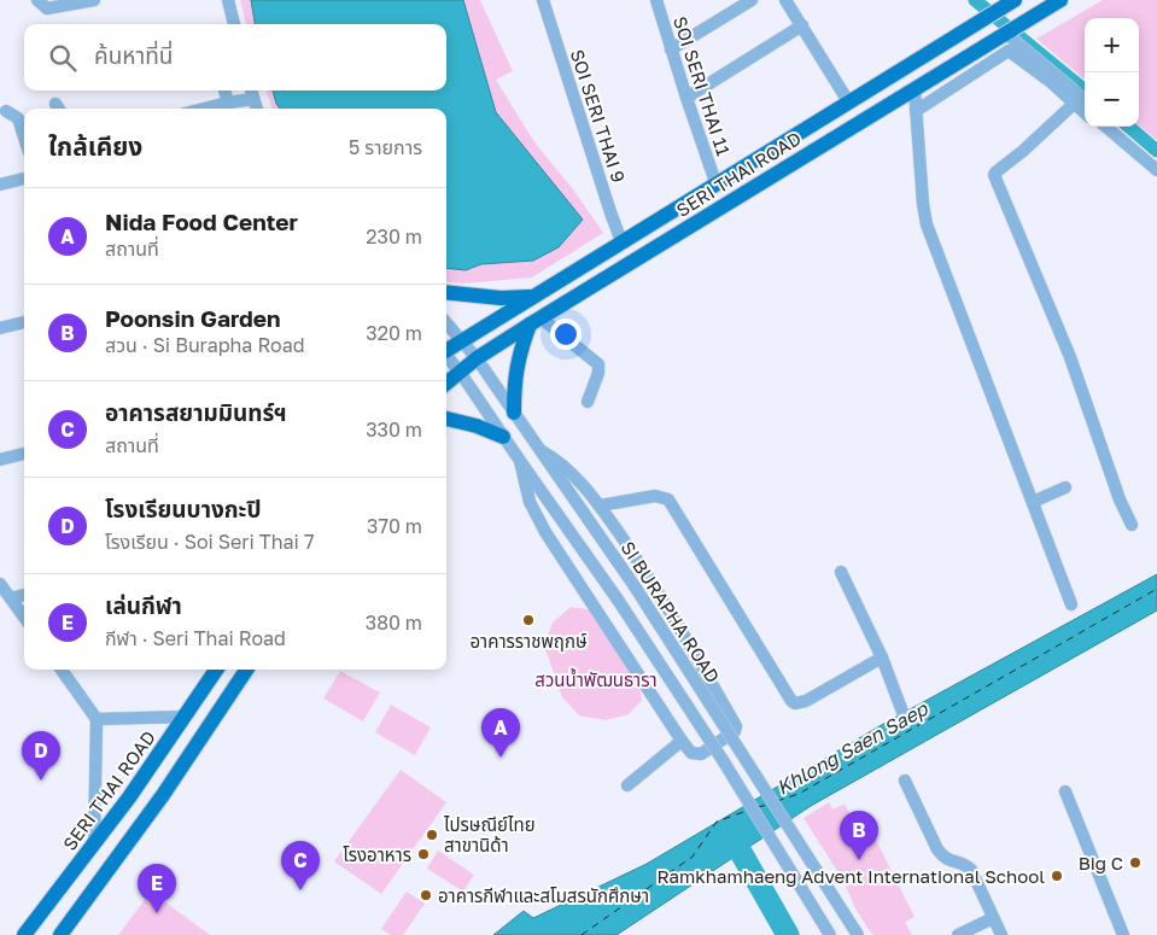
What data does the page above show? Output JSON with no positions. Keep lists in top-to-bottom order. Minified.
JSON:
{"streets":{"main road":["SERI THAI ROAD"],"street":["SOI SERI THAI 11","SOI SERI THAI 9","SI BURAPHA ROAD"]},"crossings":[["SOI SERI THAI 11","SERI THAI ROAD"],["SOI SERI THAI 9","SERI THAI ROAD"],["SERI THAI ROAD","SI BURAPHA ROAD"]],"water":["Khlong Saen Saep"],"parks":["สวนน้ำพัฒนธารา"],"places":["อาคารราชพฤกษ์","ไปรษณีย์ไทย สาขานิด้า","โรงอาหาร","Big C","Ramkhamhaeng Advent International School","อาคารกีฬาและสโมสรนักศึกษา"],"page":{"map_buttons":["+","−"],"search":"ค้นหาที่นี่","heading":["ใกล้เคียง","5 รายการ"],"list":[{"mark":"A","name":"Nida Food Center","note":"สถานที่","value":"230 m"},{"mark":"B","name":"Poonsin Garden","note":"สวน · Si Burapha Road","value":"320 m"},{"mark":"C","name":"อาคารสยามมินทร์ฯ","note":"สถานที่","value":"330 m"},{"mark":"D","name":"โรงเรียนบางกะปิ","note":"โรงเรียน · Soi Seri Thai 7","value":"370 m"},{"mark":"E","name":"เล่นกีฬา","note":"กีฬา · Seri Thai Road","value":"380 m"}],"pins":["A","D","B","C","E"]}}
